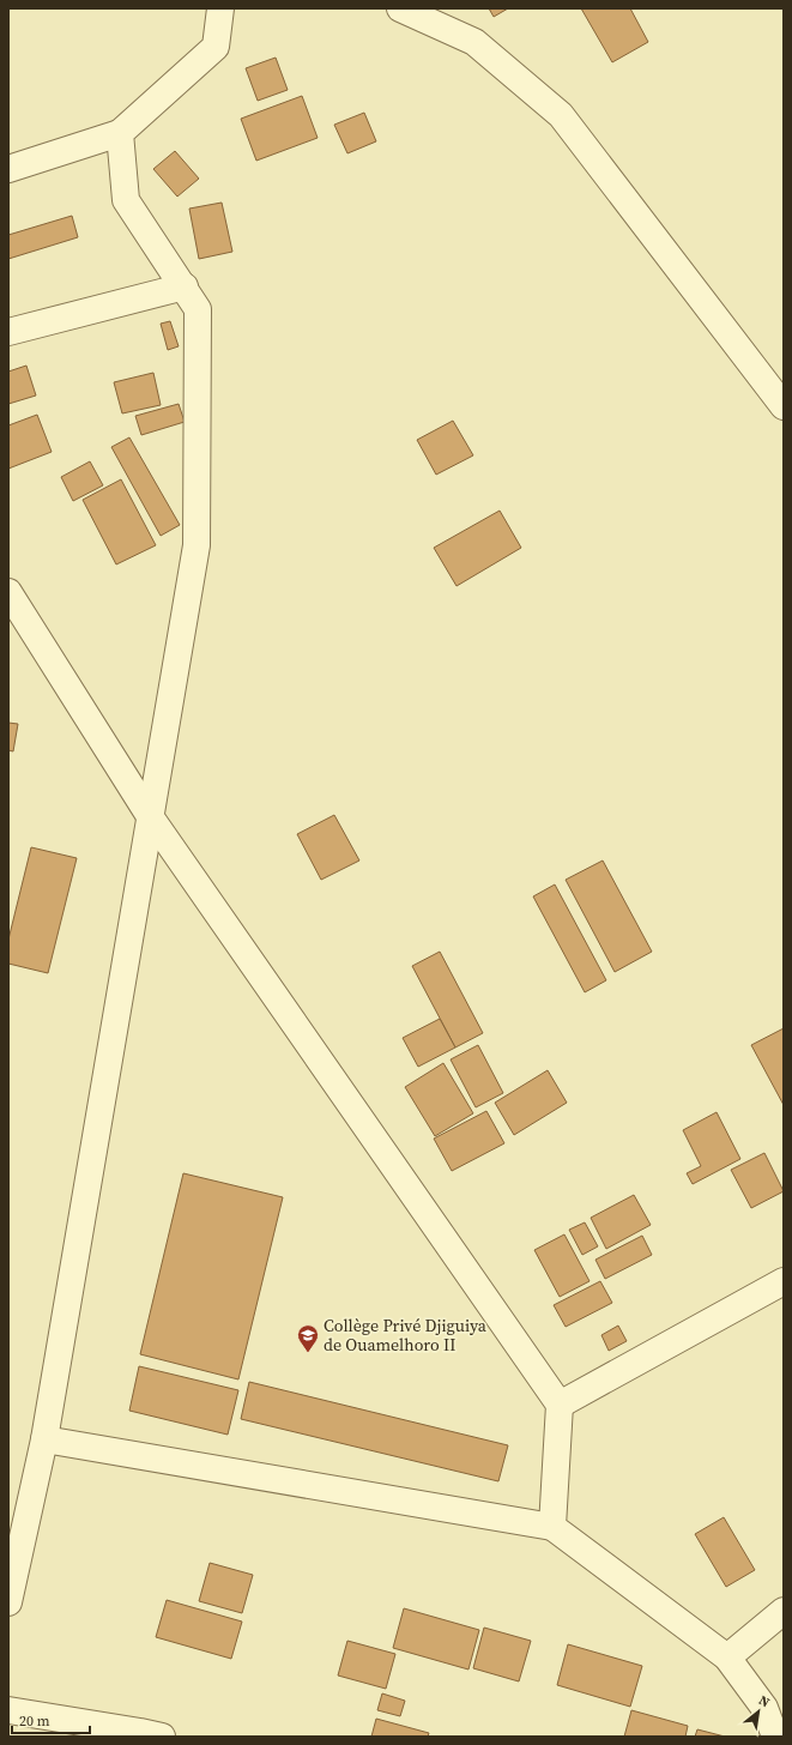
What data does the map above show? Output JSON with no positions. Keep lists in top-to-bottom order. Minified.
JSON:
{"places":{"school or university":["Collège Privé Djiguiya de Ouamelhoro II"]},"scale_bar":"20 m","north":"top right"}
